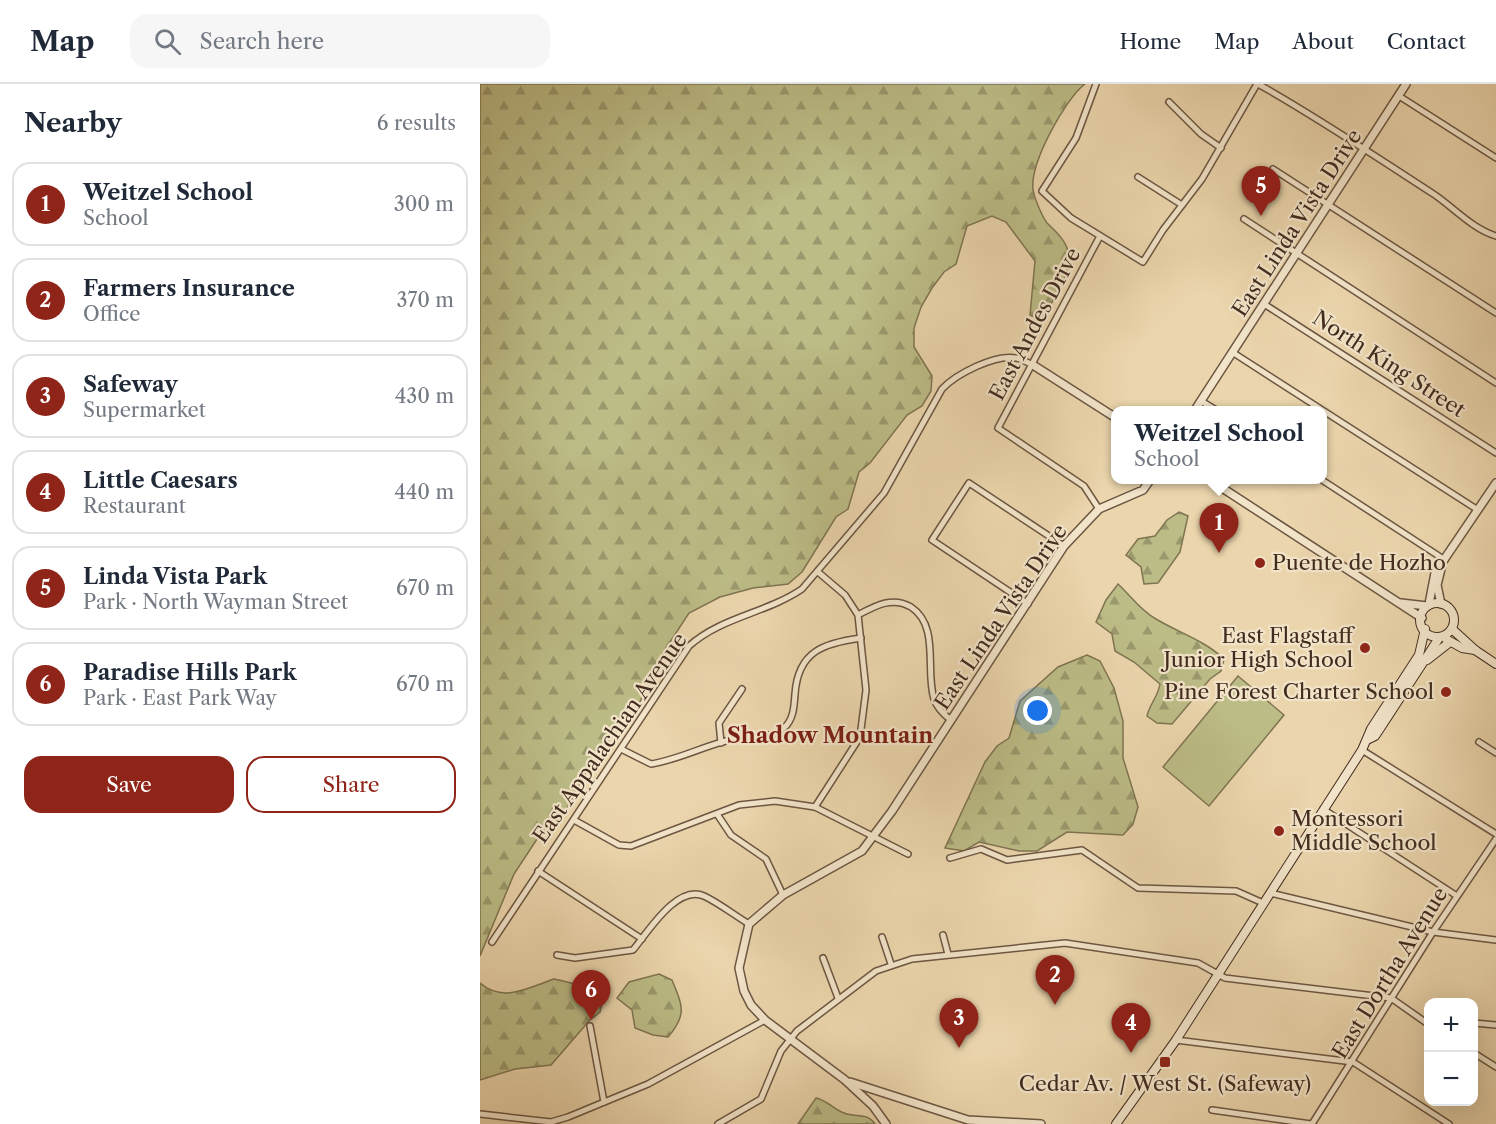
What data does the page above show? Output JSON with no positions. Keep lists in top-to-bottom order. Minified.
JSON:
{"streets":{"street":["East Linda Vista Drive","East Andes Drive","North King Street","East Appalachian Avenue","East Dortha Avenue"]},"crossings":[["East Linda Vista Drive","East Andes Drive"],["East Linda Vista Drive","North King Street"],["East Andes Drive","East Appalachian Avenue"]],"districts":["Shadow Mountain"],"places":{"other":["Puente de Hozho","East Flagstaff Junior High School","Pine Forest Charter School","Montessori Middle School"],"transit":["Cedar Av. / West St. (Safeway)"]},"page":{"header":"Map","search":"Search here","nav":["Home","Map","About","Contact"],"heading":["Nearby","6 results"],"list":[{"mark":"1","name":"Weitzel School","note":"School","value":"300 m"},{"mark":"2","name":"Farmers Insurance","note":"Office","value":"370 m"},{"mark":"3","name":"Safeway","note":"Supermarket","value":"430 m"},{"mark":"4","name":"Little Caesars","note":"Restaurant","value":"440 m"},{"mark":"5","name":"Linda Vista Park","note":"Park · North Wayman Street","value":"670 m"},{"mark":"6","name":"Paradise Hills Park","note":"Park · East Park Way","value":"670 m"}],"pins":["5","1","2","6","3","4"],"popup":["Weitzel School","School"],"buttons":["Save","Share"],"map_buttons":["+","−"]}}
